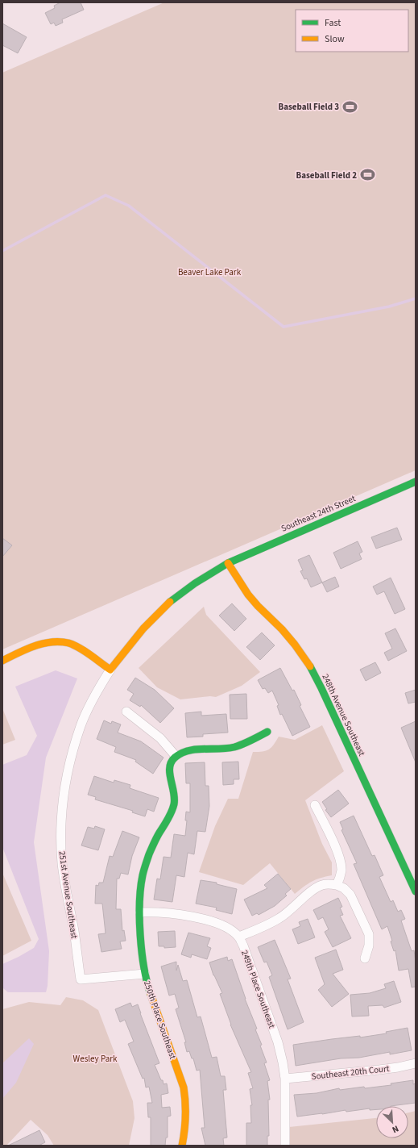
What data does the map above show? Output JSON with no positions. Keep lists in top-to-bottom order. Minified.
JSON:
{"streets":{"street":["Southeast 24th Street","248th Avenue Southeast","251st Avenue Southeast","249th Place Southeast","250th Place Southeast","Southeast 20th Court"]},"crossings":[["Southeast 24th Street","248th Avenue Southeast"],["Southeast 24th Street","251st Avenue Southeast"],["248th Avenue Southeast","251st Avenue Southeast"],["251st Avenue Southeast","250th Place Southeast"],["249th Place Southeast","Southeast 20th Court"]],"parks":["Beaver Lake Park","Wesley Park"],"places":{"sports":["Baseball Field 3","Baseball Field 2"]},"legend":["Fast","Slow"],"north":"bottom right"}
